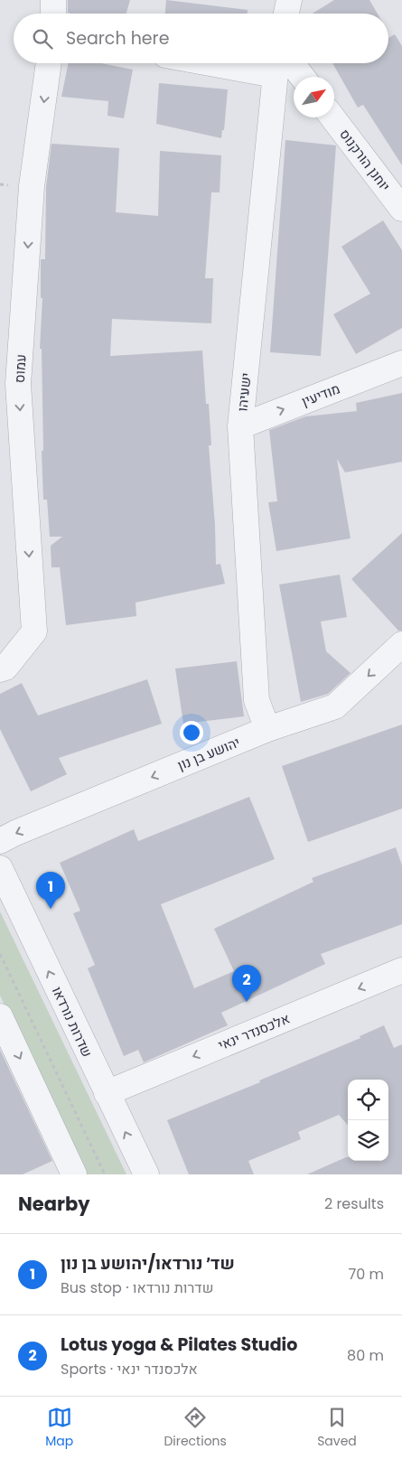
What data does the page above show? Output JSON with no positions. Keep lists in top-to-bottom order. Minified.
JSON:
{"streets":{"street":["יוחנן הורקנוס","עמוס","ישעיהו","מודיעין","יהושע בן נון","שדרות נורדאו","אלכסנדר ינאי"]},"crossings":[["ישעיהו","מודיעין"],["ישעיהו","יהושע בן נון"],["שדרות נורדאו","אלכסנדר ינאי"]],"one_way":["עמוס","מודיעין","יהושע בן נון","אלכסנדר ינאי"],"north":"top right","page":{"search":"Search here","pins":["1","2"],"heading":["Nearby","2 results"],"list":[{"mark":"1","name":"שד׳ נורדאו/יהושע בן נון","note":"Bus stop · שדרות נורדאו","value":"70 m"},{"mark":"2","name":"Lotus yoga & Pilates Studio","note":"Sports · אלכסנדר ינאי","value":"80 m"}],"nav":["Map","Directions","Saved"]}}
